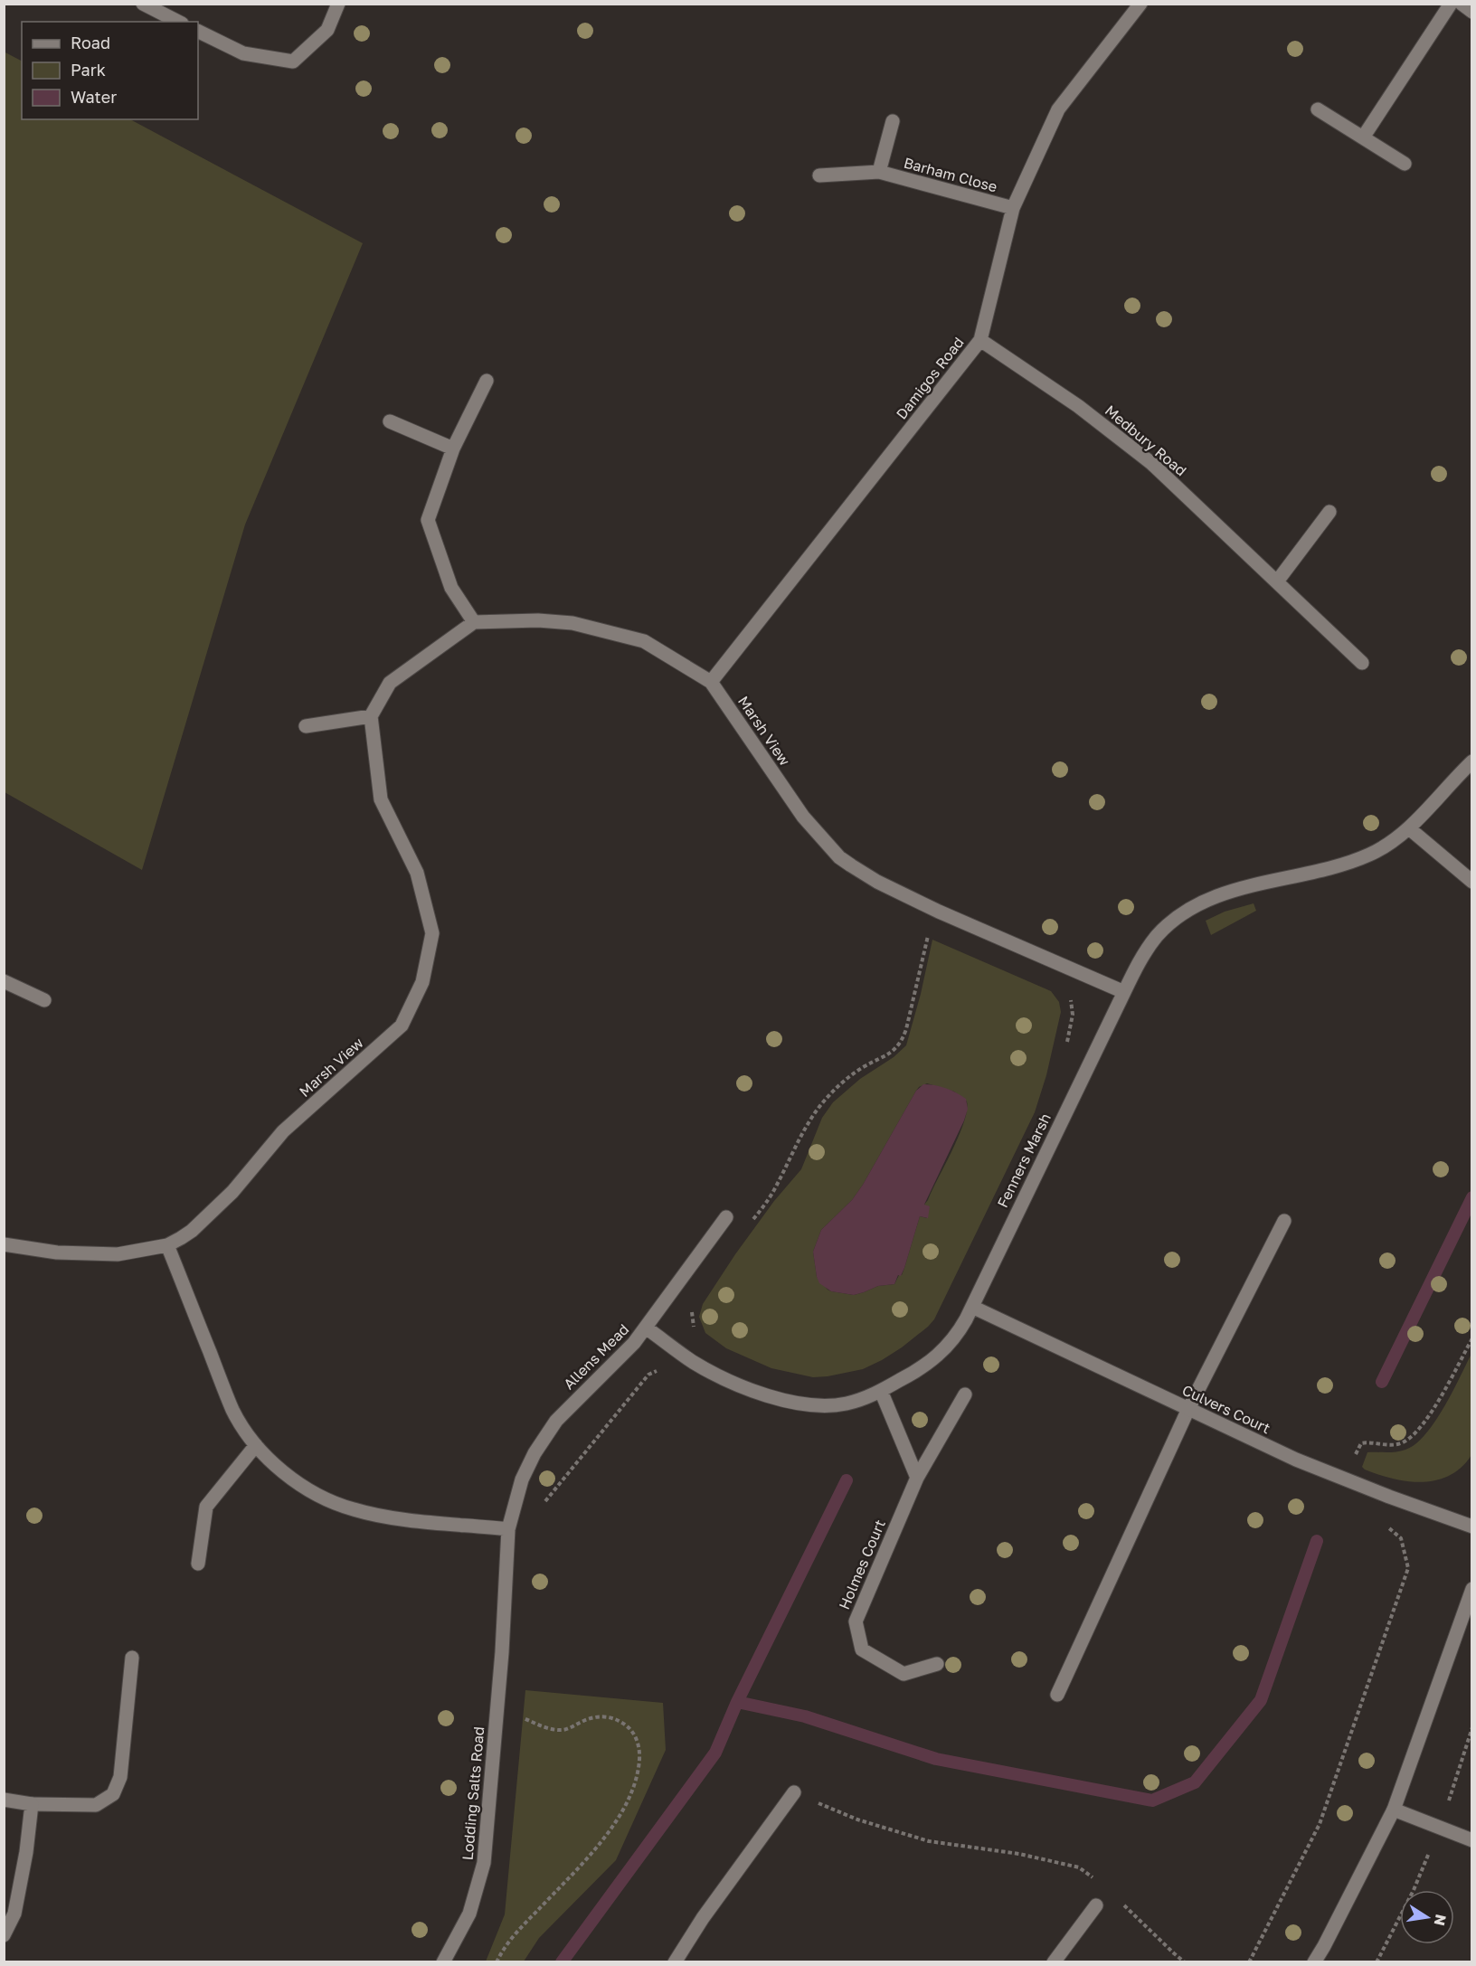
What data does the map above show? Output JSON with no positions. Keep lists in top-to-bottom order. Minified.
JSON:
{"streets":{"street":["Barham Close","Damigos Road","Medbury Road","Marsh View","Fenners Marsh","Allens Mead","Culvers Court","Holmes Court","Lodding Salts Road"]},"crossings":[["Barham Close","Damigos Road"],["Damigos Road","Medbury Road"],["Damigos Road","Marsh View"],["Marsh View","Fenners Marsh"],["Fenners Marsh","Allens Mead"],["Fenners Marsh","Culvers Court"],["Allens Mead","Lodding Salts Road"]],"legend":["Road","Park","Water"],"north":"right"}
